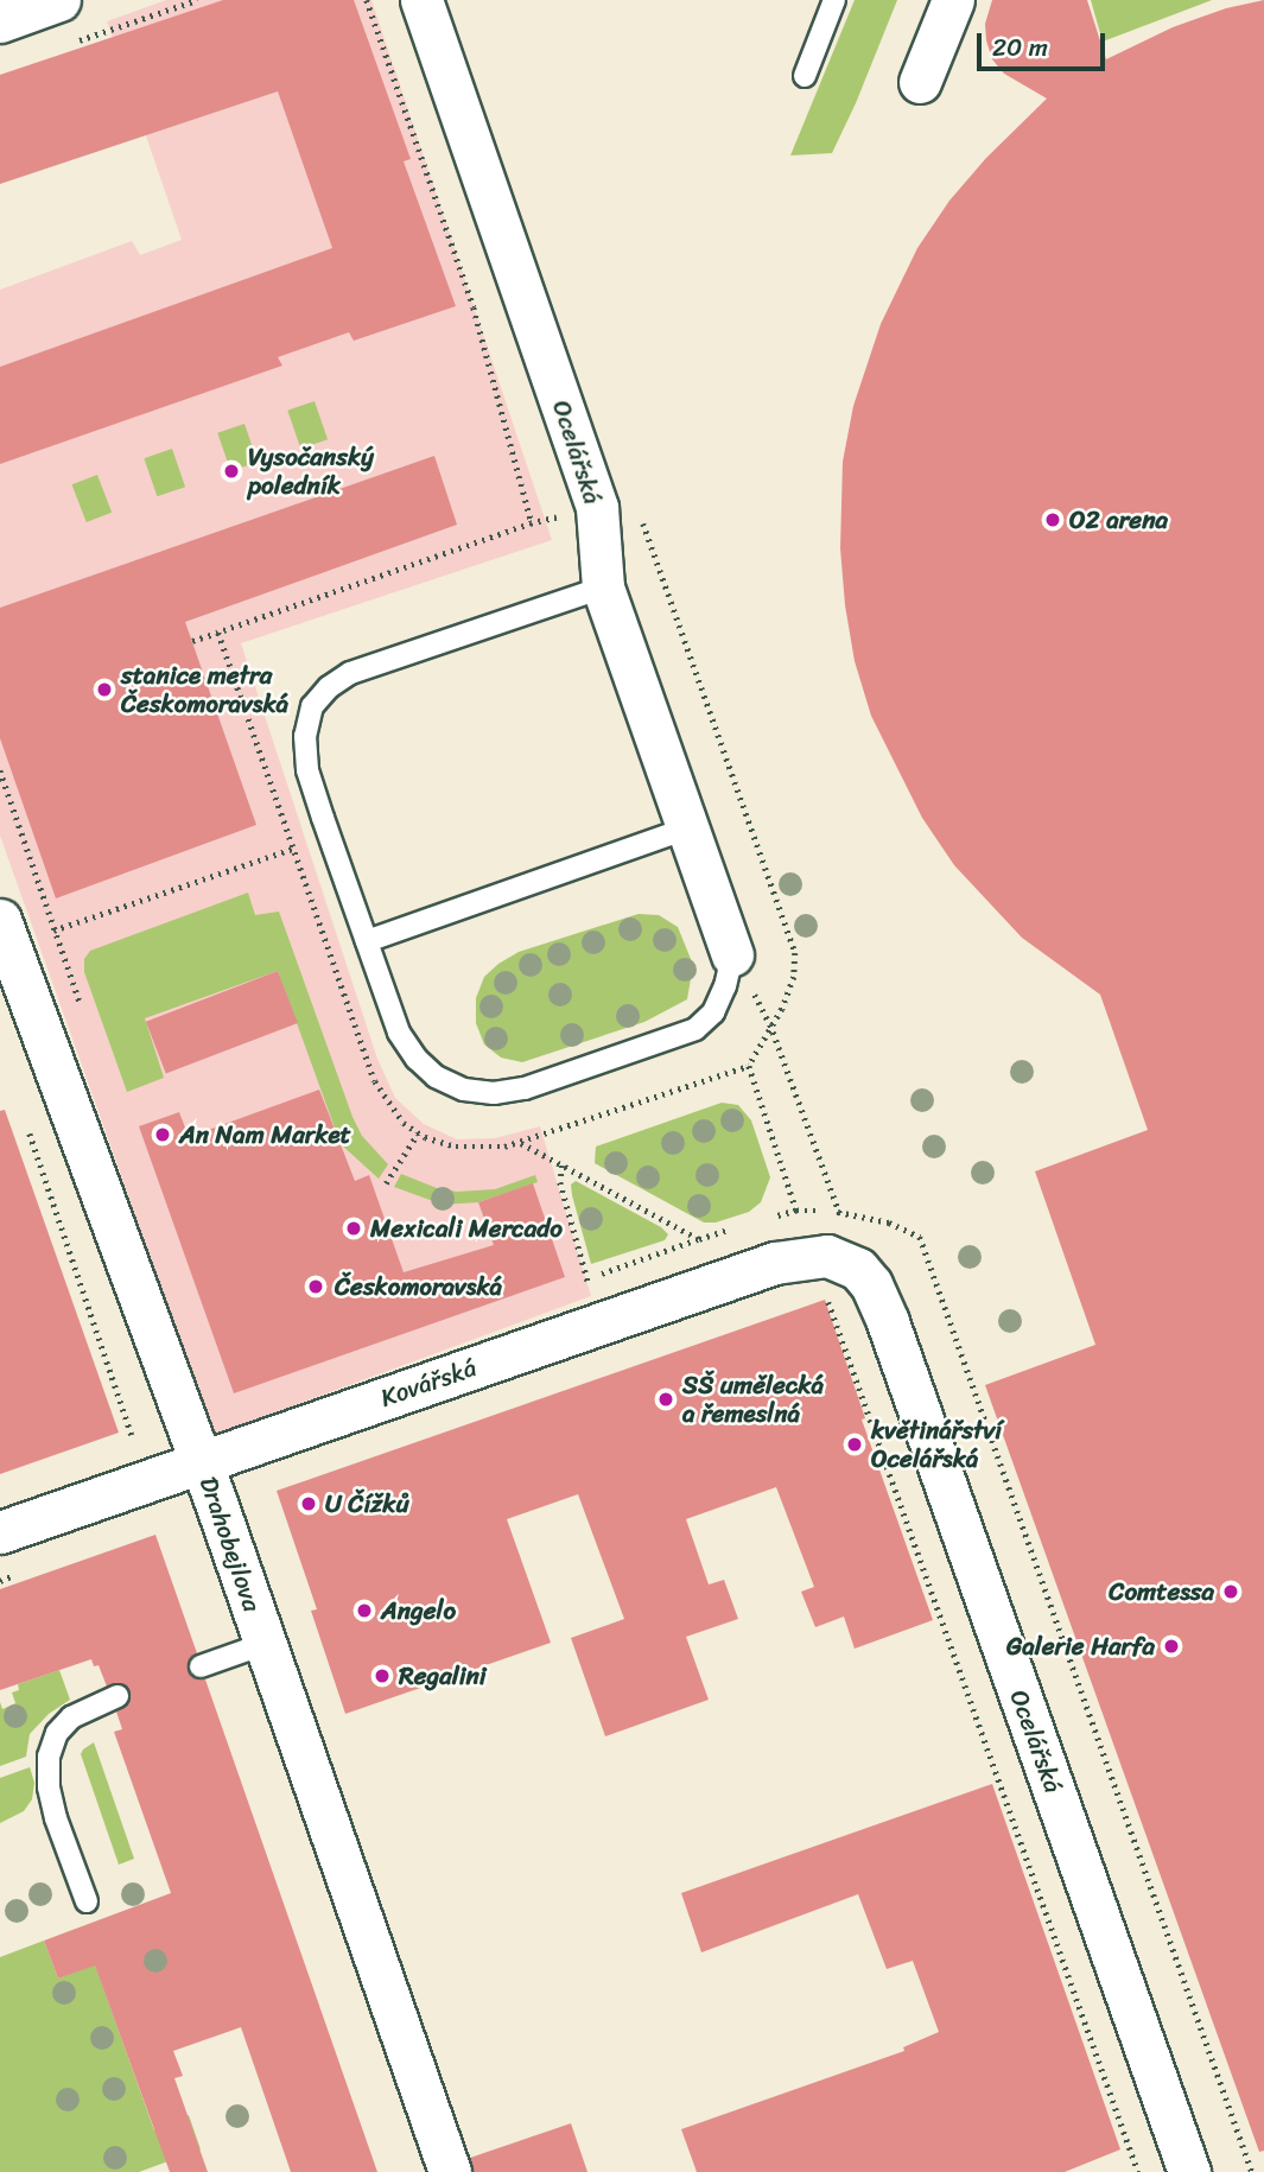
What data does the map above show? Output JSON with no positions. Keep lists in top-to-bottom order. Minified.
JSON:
{"streets":{"street":["Ocelářská","Kovářská","Drahobejlova"]},"crossings":[["Ocelářská","Kovářská"],["Kovářská","Drahobejlova"]],"places":["Vysočanský poledník","O2 arena","stanice metra Českomoravská","An Nam Market","Mexicali Mercado","Českomoravská","SŠ umělecká a řemeslná","květinářství Ocelářská","U Čížků","Comtessa","Angelo","Galerie Harfa","Regalini"],"scale_bar":"20 m"}
